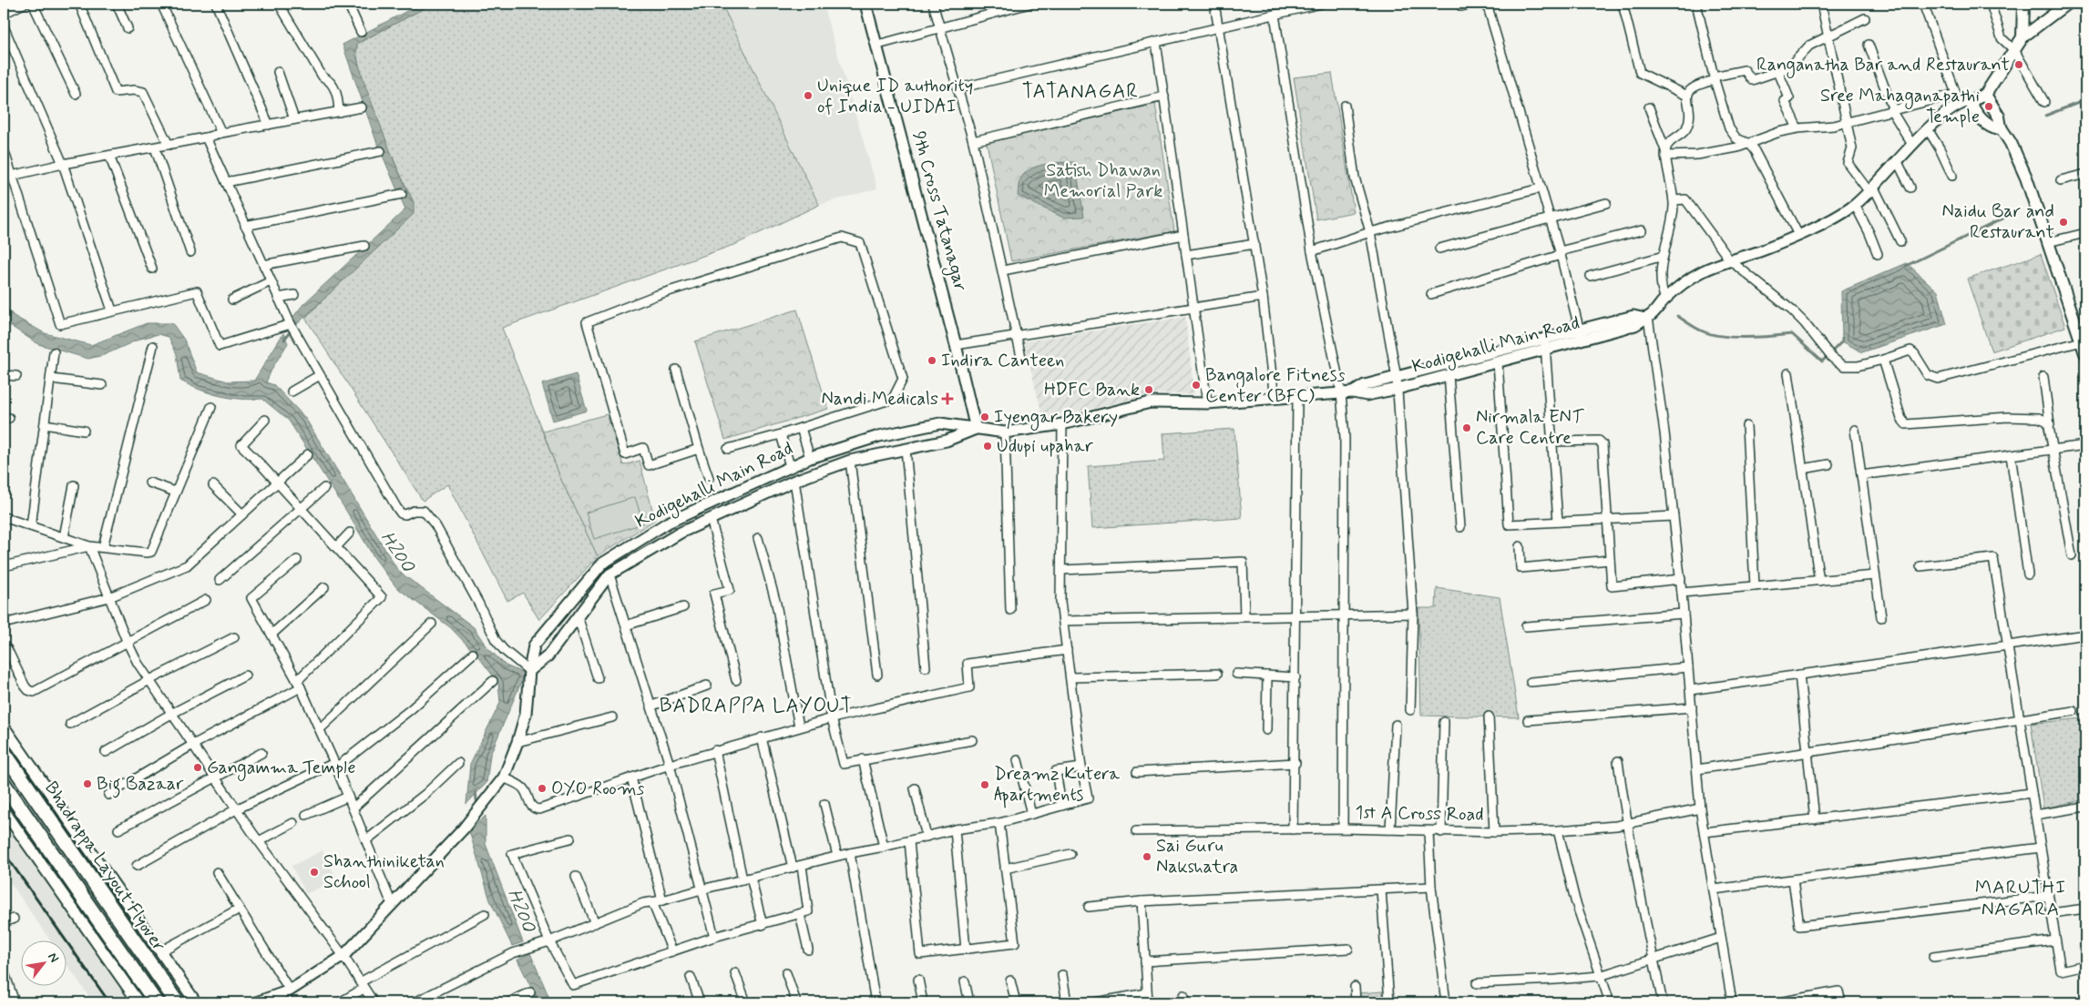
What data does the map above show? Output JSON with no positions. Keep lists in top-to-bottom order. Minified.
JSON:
{"streets":{"highway":["Bhadrappa Layout Flyover"],"main road":["Kodigehalli Main Road"],"street":["9th Cross Tatanagar","1st A Cross Road"]},"crossings":[["9th Cross Tatanagar","Kodigehalli Main Road"]],"districts":["TATANAGAR","BADRAPPA LAYOUT","MARUTHI NAGARA"],"water":["H200"],"parks":["Satish Dhawan Memorial Park"],"places":{"other":["Ranganatha Bar and Restaurant","Unique ID authority of India - UIDAI","Sree Mahaganapathi Temple","Naidu Bar and Restaurant","Indira Canteen","Bangalore Fitness Center (BFC)","HDFC Bank","Iyengar Bakery","Nirmala ENT Care Centre","Udupi upahar","Gangamma Temple","Big Bazaar","Dreamz Kutera Apartments","OYO Rooms","Sai Guru Nakshatra","Shanthiniketan School"],"health":["Nandi Medicals"]},"north":"top right"}
